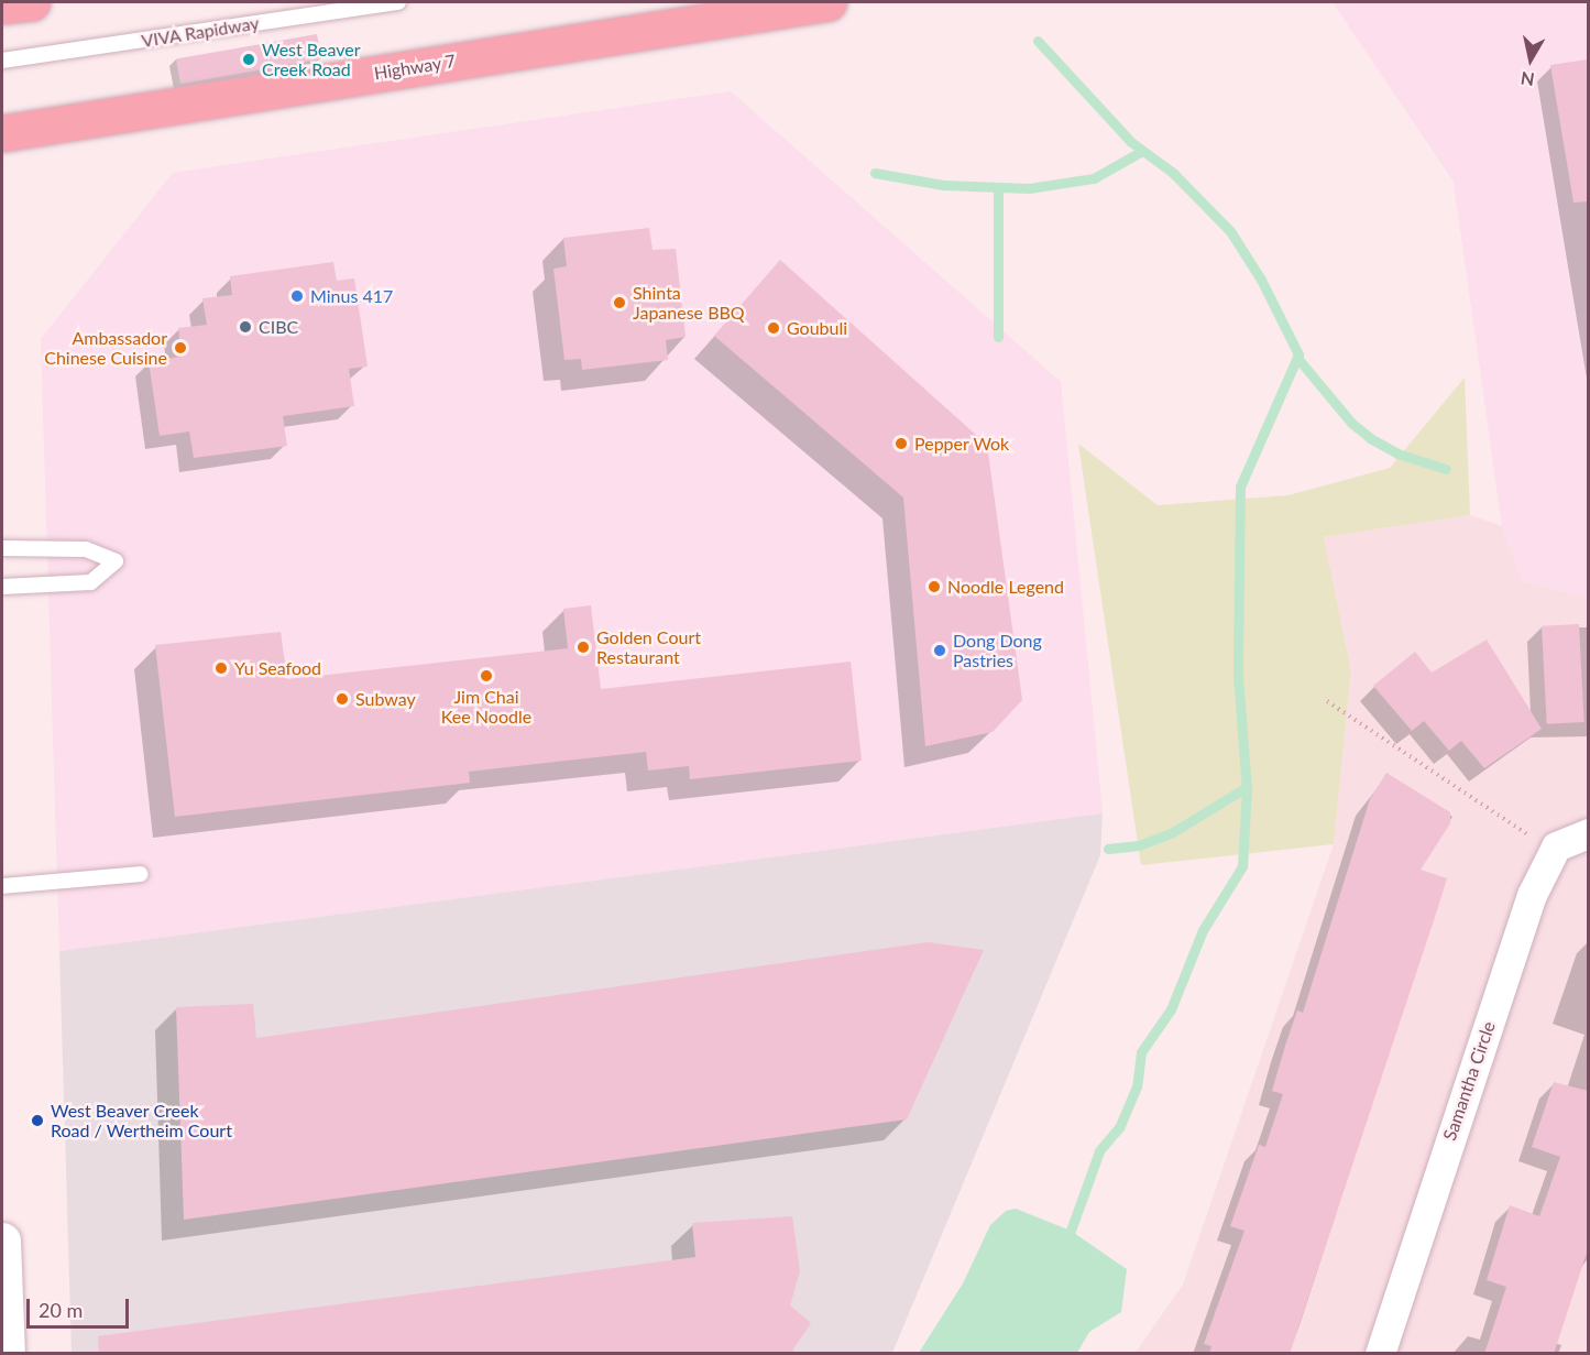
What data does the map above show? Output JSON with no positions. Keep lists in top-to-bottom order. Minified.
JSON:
{"streets":{"main road":["Highway 7"],"street":["Samantha Circle"],"lane":["VIVA Rapidway"]},"places":["West Beaver Creek Road","Minus 417","Shinta Japanese BBQ","CIBC","Goubuli","Ambassador Chinese Cuisine","Pepper Wok","Noodle Legend","Golden Court Restaurant","Dong Dong Pastries","Yu Seafood","Jim Chai Kee Noodle","Subway","West Beaver Creek Road / Wertheim Court"],"scale_bar":"20 m","north":"bottom"}
